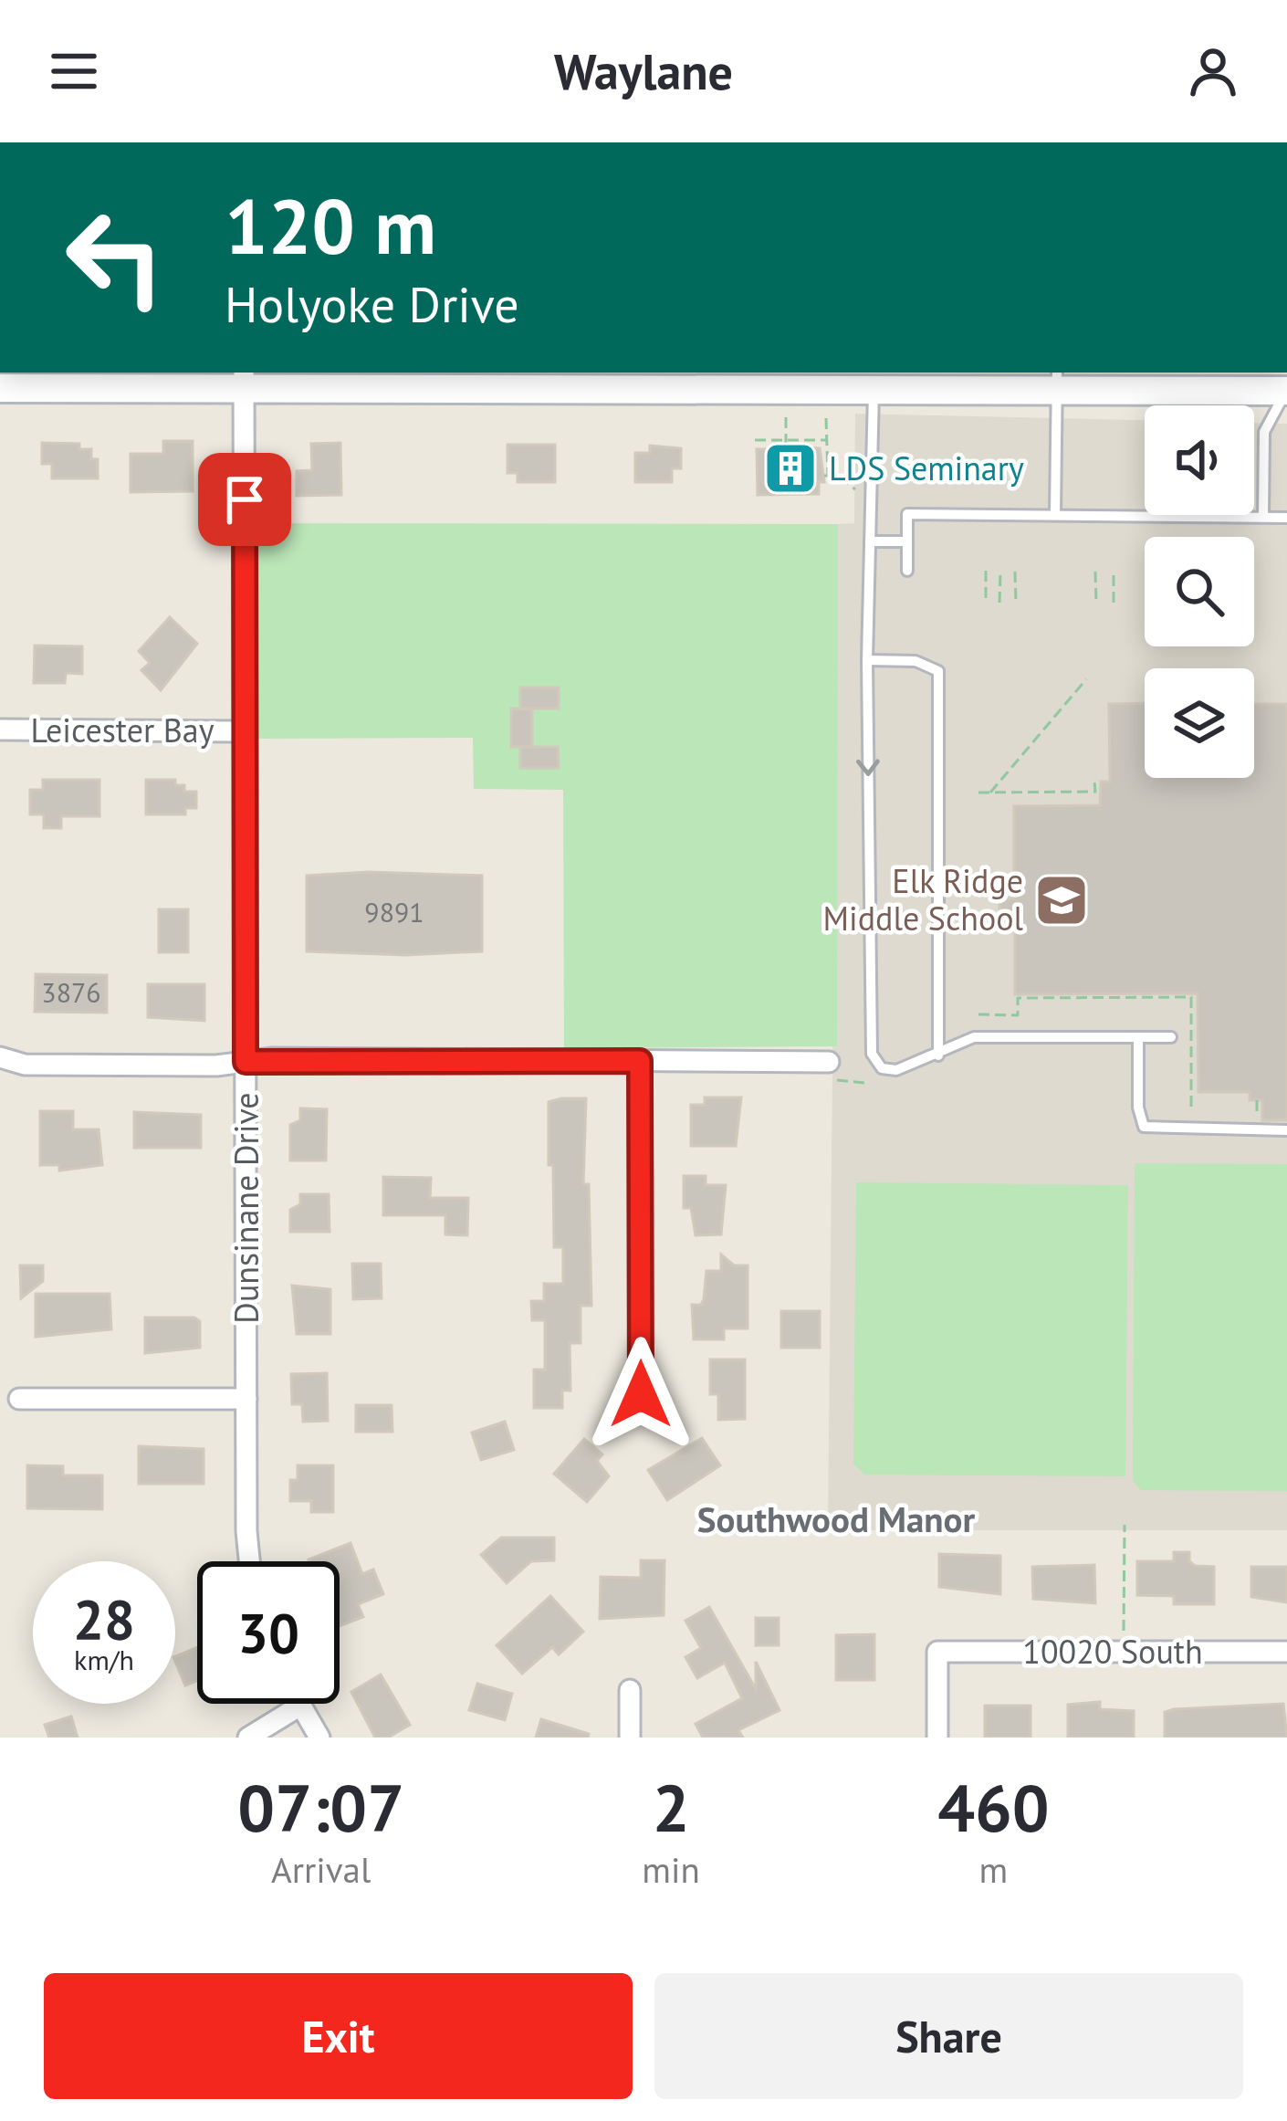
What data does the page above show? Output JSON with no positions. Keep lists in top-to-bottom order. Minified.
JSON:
{"streets":{"street":["Leicester Bay","Dunsinane Drive","10020 South"]},"crossings":[["Leicester Bay","Dunsinane Drive"]],"districts":["Southwood Manor"],"places":{"building":["LDS Seminary"],"school or university":["Elk Ridge Middle School"]},"house_numbers":["9891","3876"],"page":{"header":"Waylane","turn":["120 m","Holyoke Drive"],"speed":"28 km/h","limit":"30","eta":["07:07","Arrival","2","min","460","m"],"buttons":["Exit","Share"]}}
